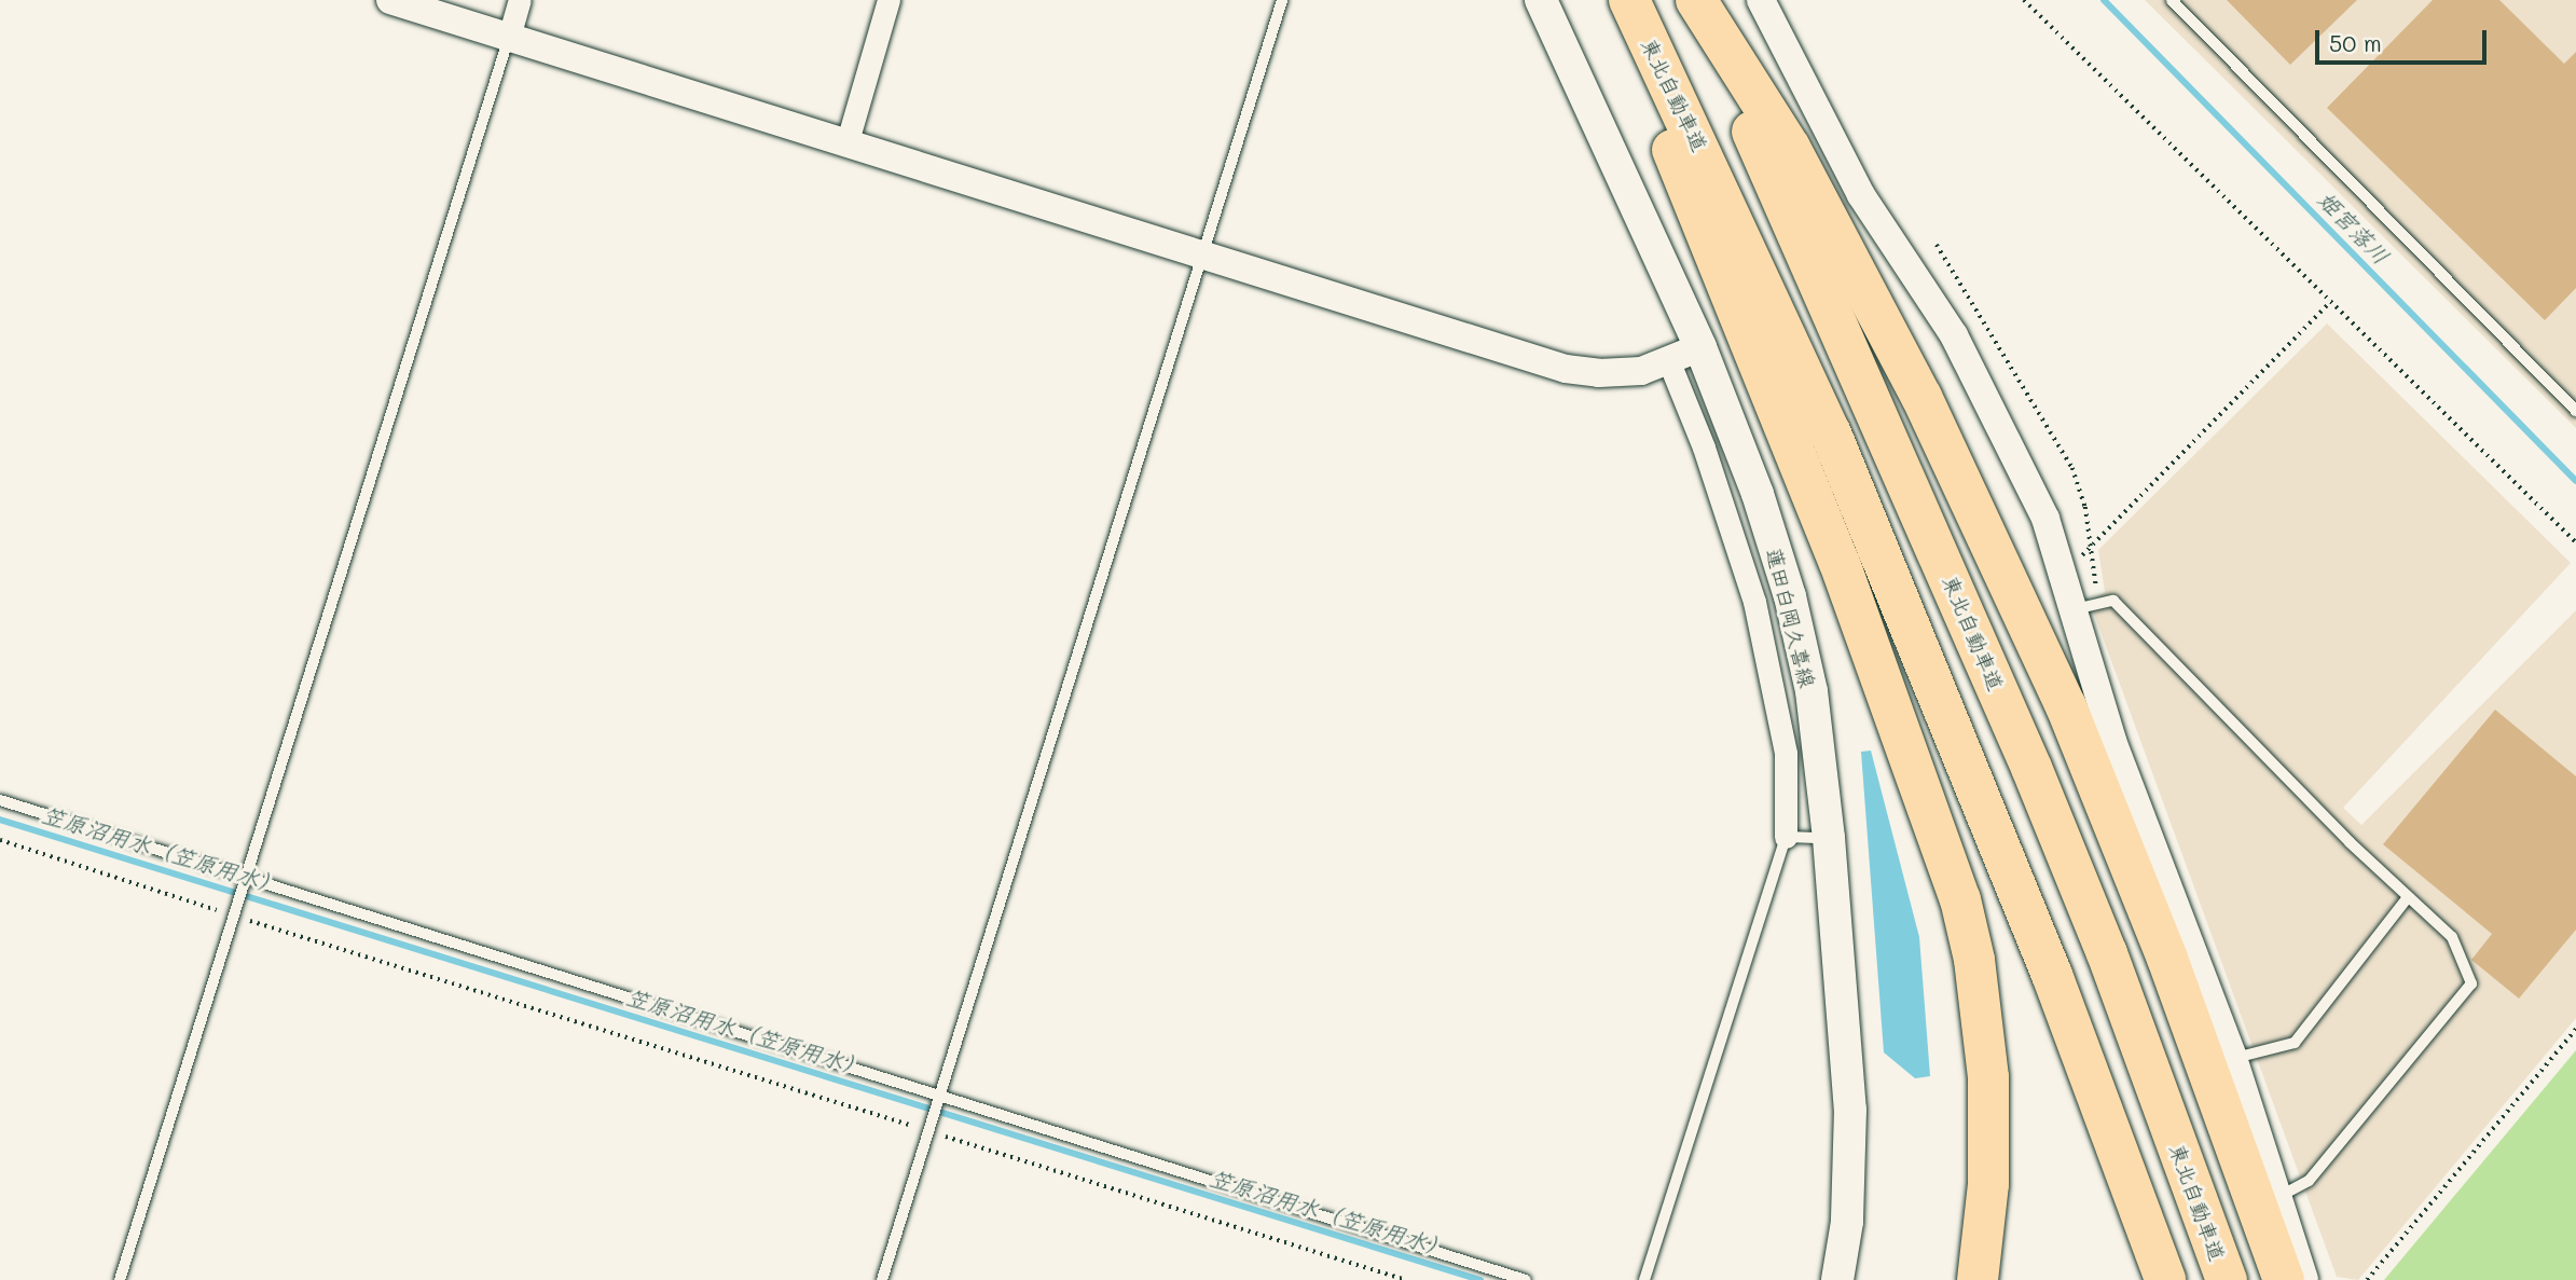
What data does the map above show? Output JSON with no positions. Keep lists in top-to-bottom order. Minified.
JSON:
{"streets":{"highway":["東北自動車道"],"main road":["蓮田白岡久喜線"]},"water":["姫宮落川","笠原沼用水（笠原用水）"],"scale_bar":"50 m"}
